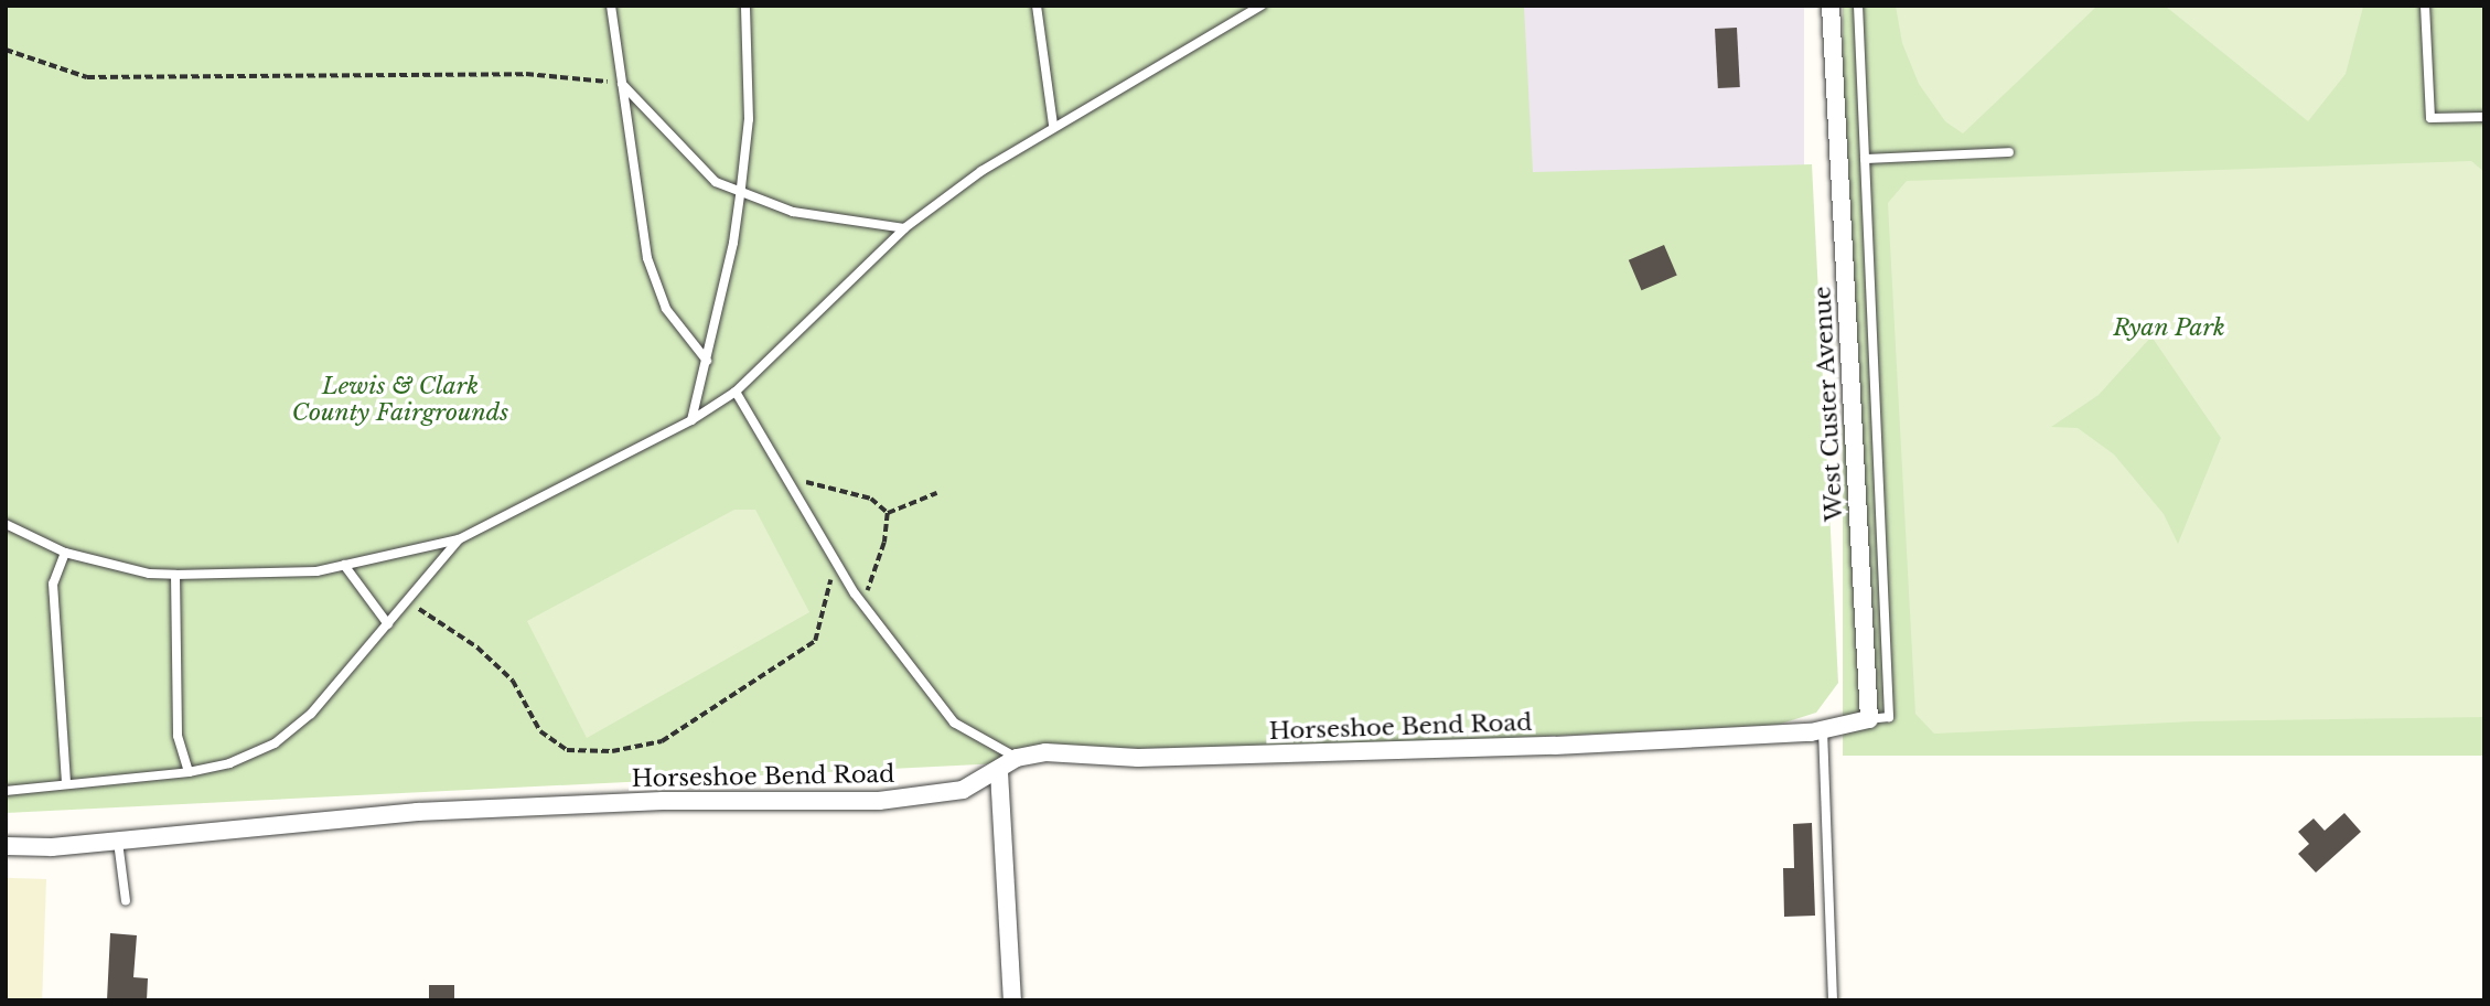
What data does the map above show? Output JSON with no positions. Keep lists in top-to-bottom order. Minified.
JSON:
{"streets":{"street":["West Custer Avenue","Horseshoe Bend Road"]},"parks":["Ryan Park","Lewis & Clark County Fairgrounds"]}
